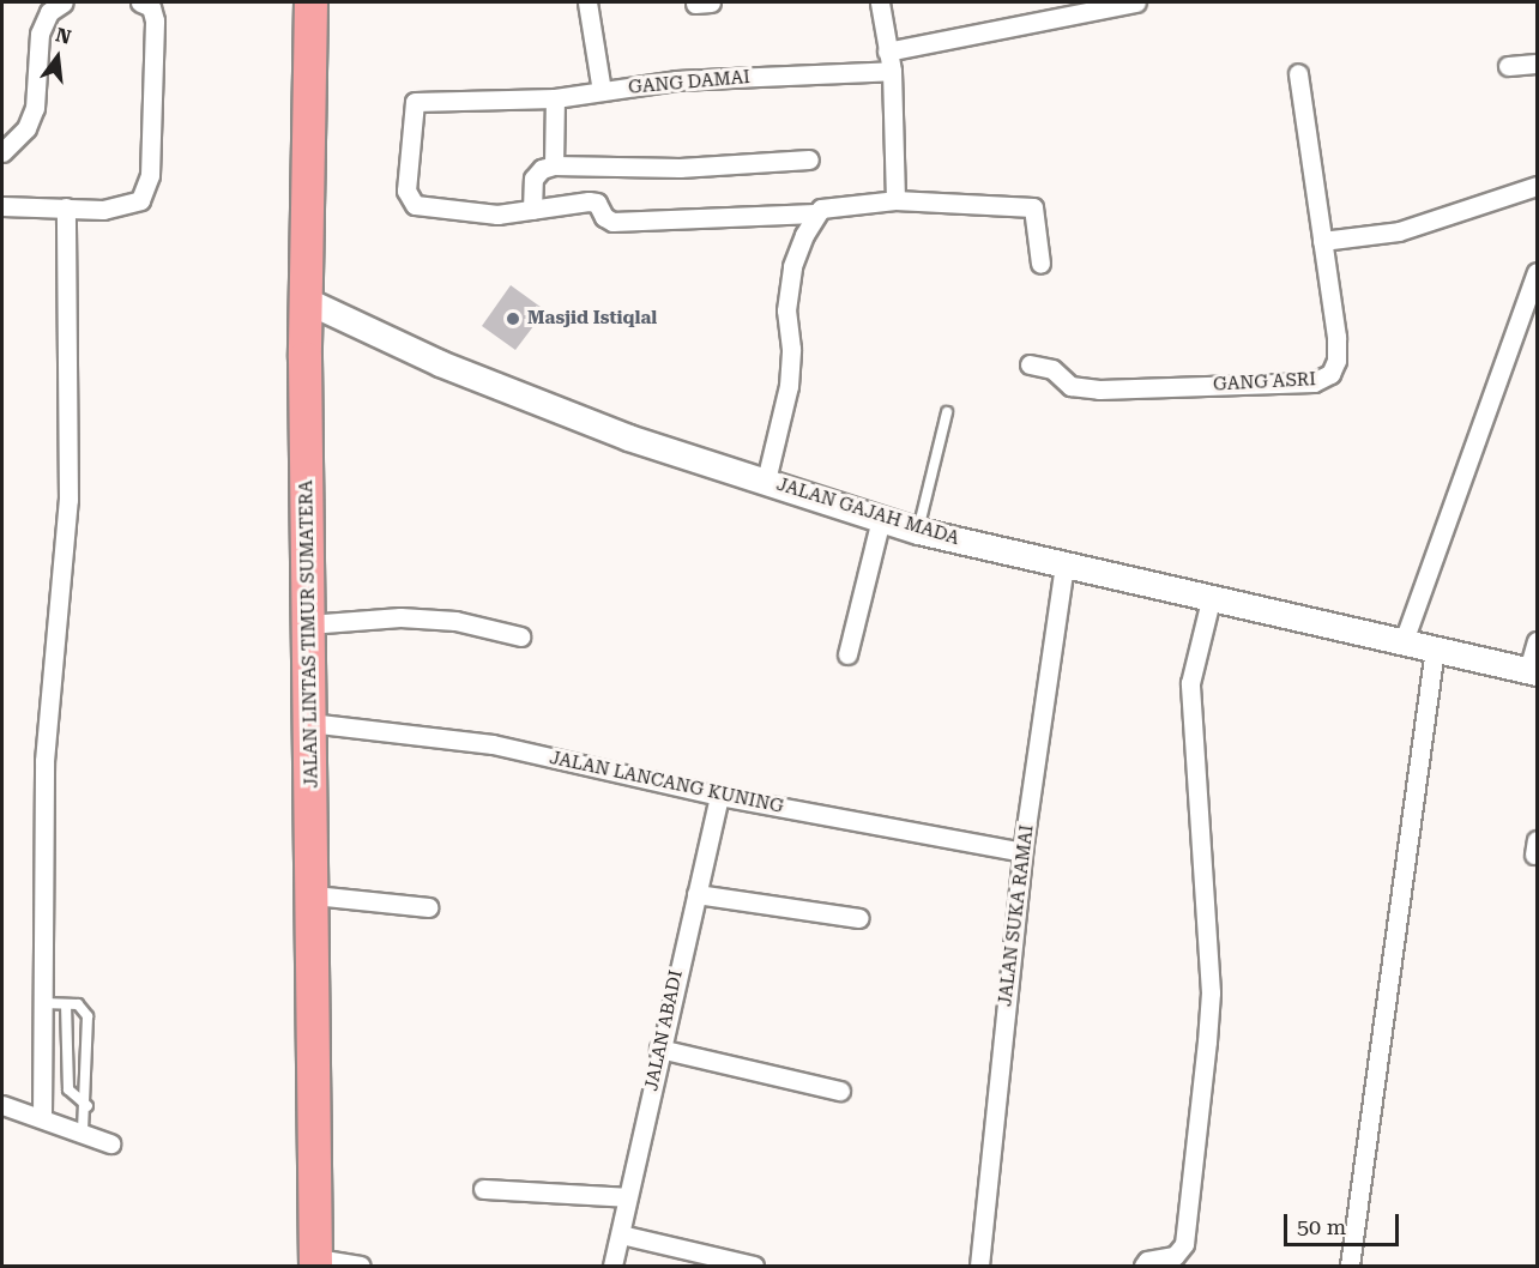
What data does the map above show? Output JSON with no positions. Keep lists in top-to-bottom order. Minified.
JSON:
{"streets":{"highway":["JALAN LINTAS TIMUR SUMATERA"],"street":["GANG DAMAI","GANG ASRI","JALAN GAJAH MADA","JALAN LANCANG KUNING","JALAN SUKA RAMAI","JALAN ABADI"]},"crossings":[["JALAN GAJAH MADA","JALAN LINTAS TIMUR SUMATERA"],["JALAN GAJAH MADA","JALAN SUKA RAMAI"],["JALAN LINTAS TIMUR SUMATERA","JALAN LANCANG KUNING"],["JALAN LANCANG KUNING","JALAN SUKA RAMAI"],["JALAN LANCANG KUNING","JALAN ABADI"]],"places":["Masjid Istiqlal"],"scale_bar":"50 m","north":"top"}
